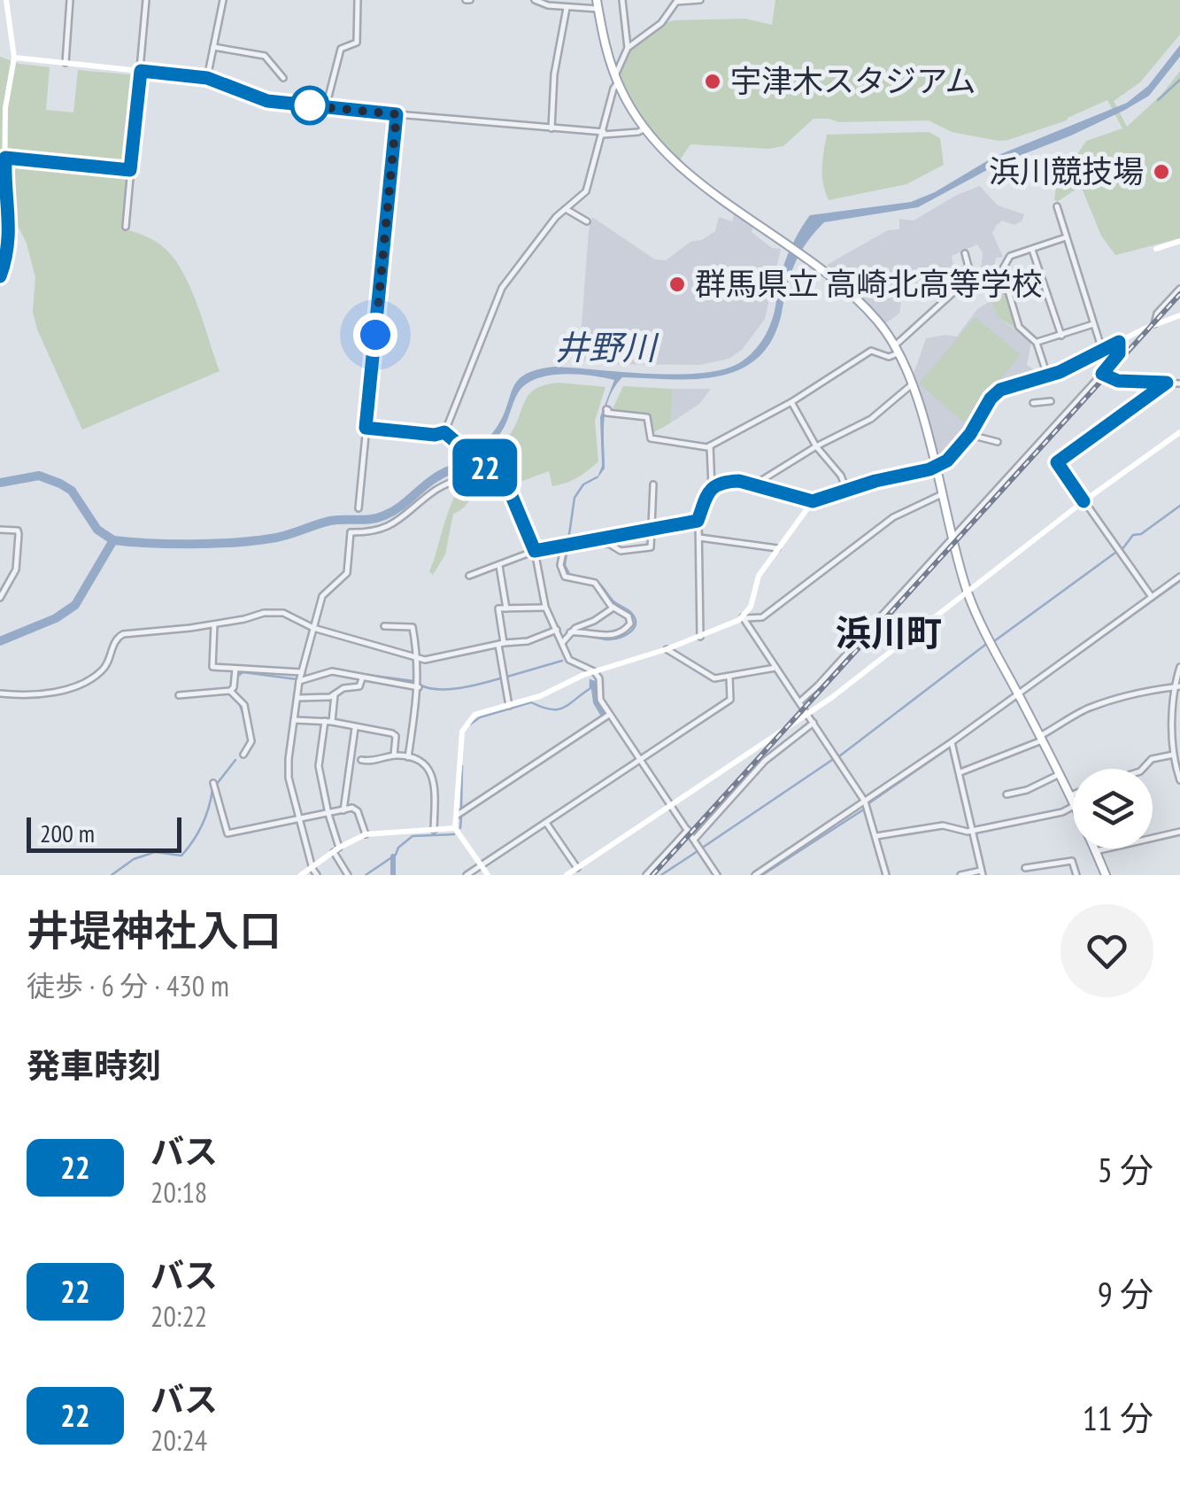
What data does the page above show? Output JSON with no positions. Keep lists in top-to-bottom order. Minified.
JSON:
{"districts":["浜川町"],"water":["井野川"],"places":["宇津木スタジアム","浜川競技場","群馬県立 高崎北高等学校"],"lines":["bus line 22"],"scale_bar":"200 m","page":{"on_map":"22","scale":"200 m","heading":[["井堤神社入口","徒歩 · 6 分 · 430 m"],"発車時刻"],"list":[{"mark":"22","name":"バス","note":"20:18","value":"5 分"},{"mark":"22","name":"バス","note":"20:22","value":"9 分"},{"mark":"22","name":"バス","note":"20:24","value":"11 分"}]}}
